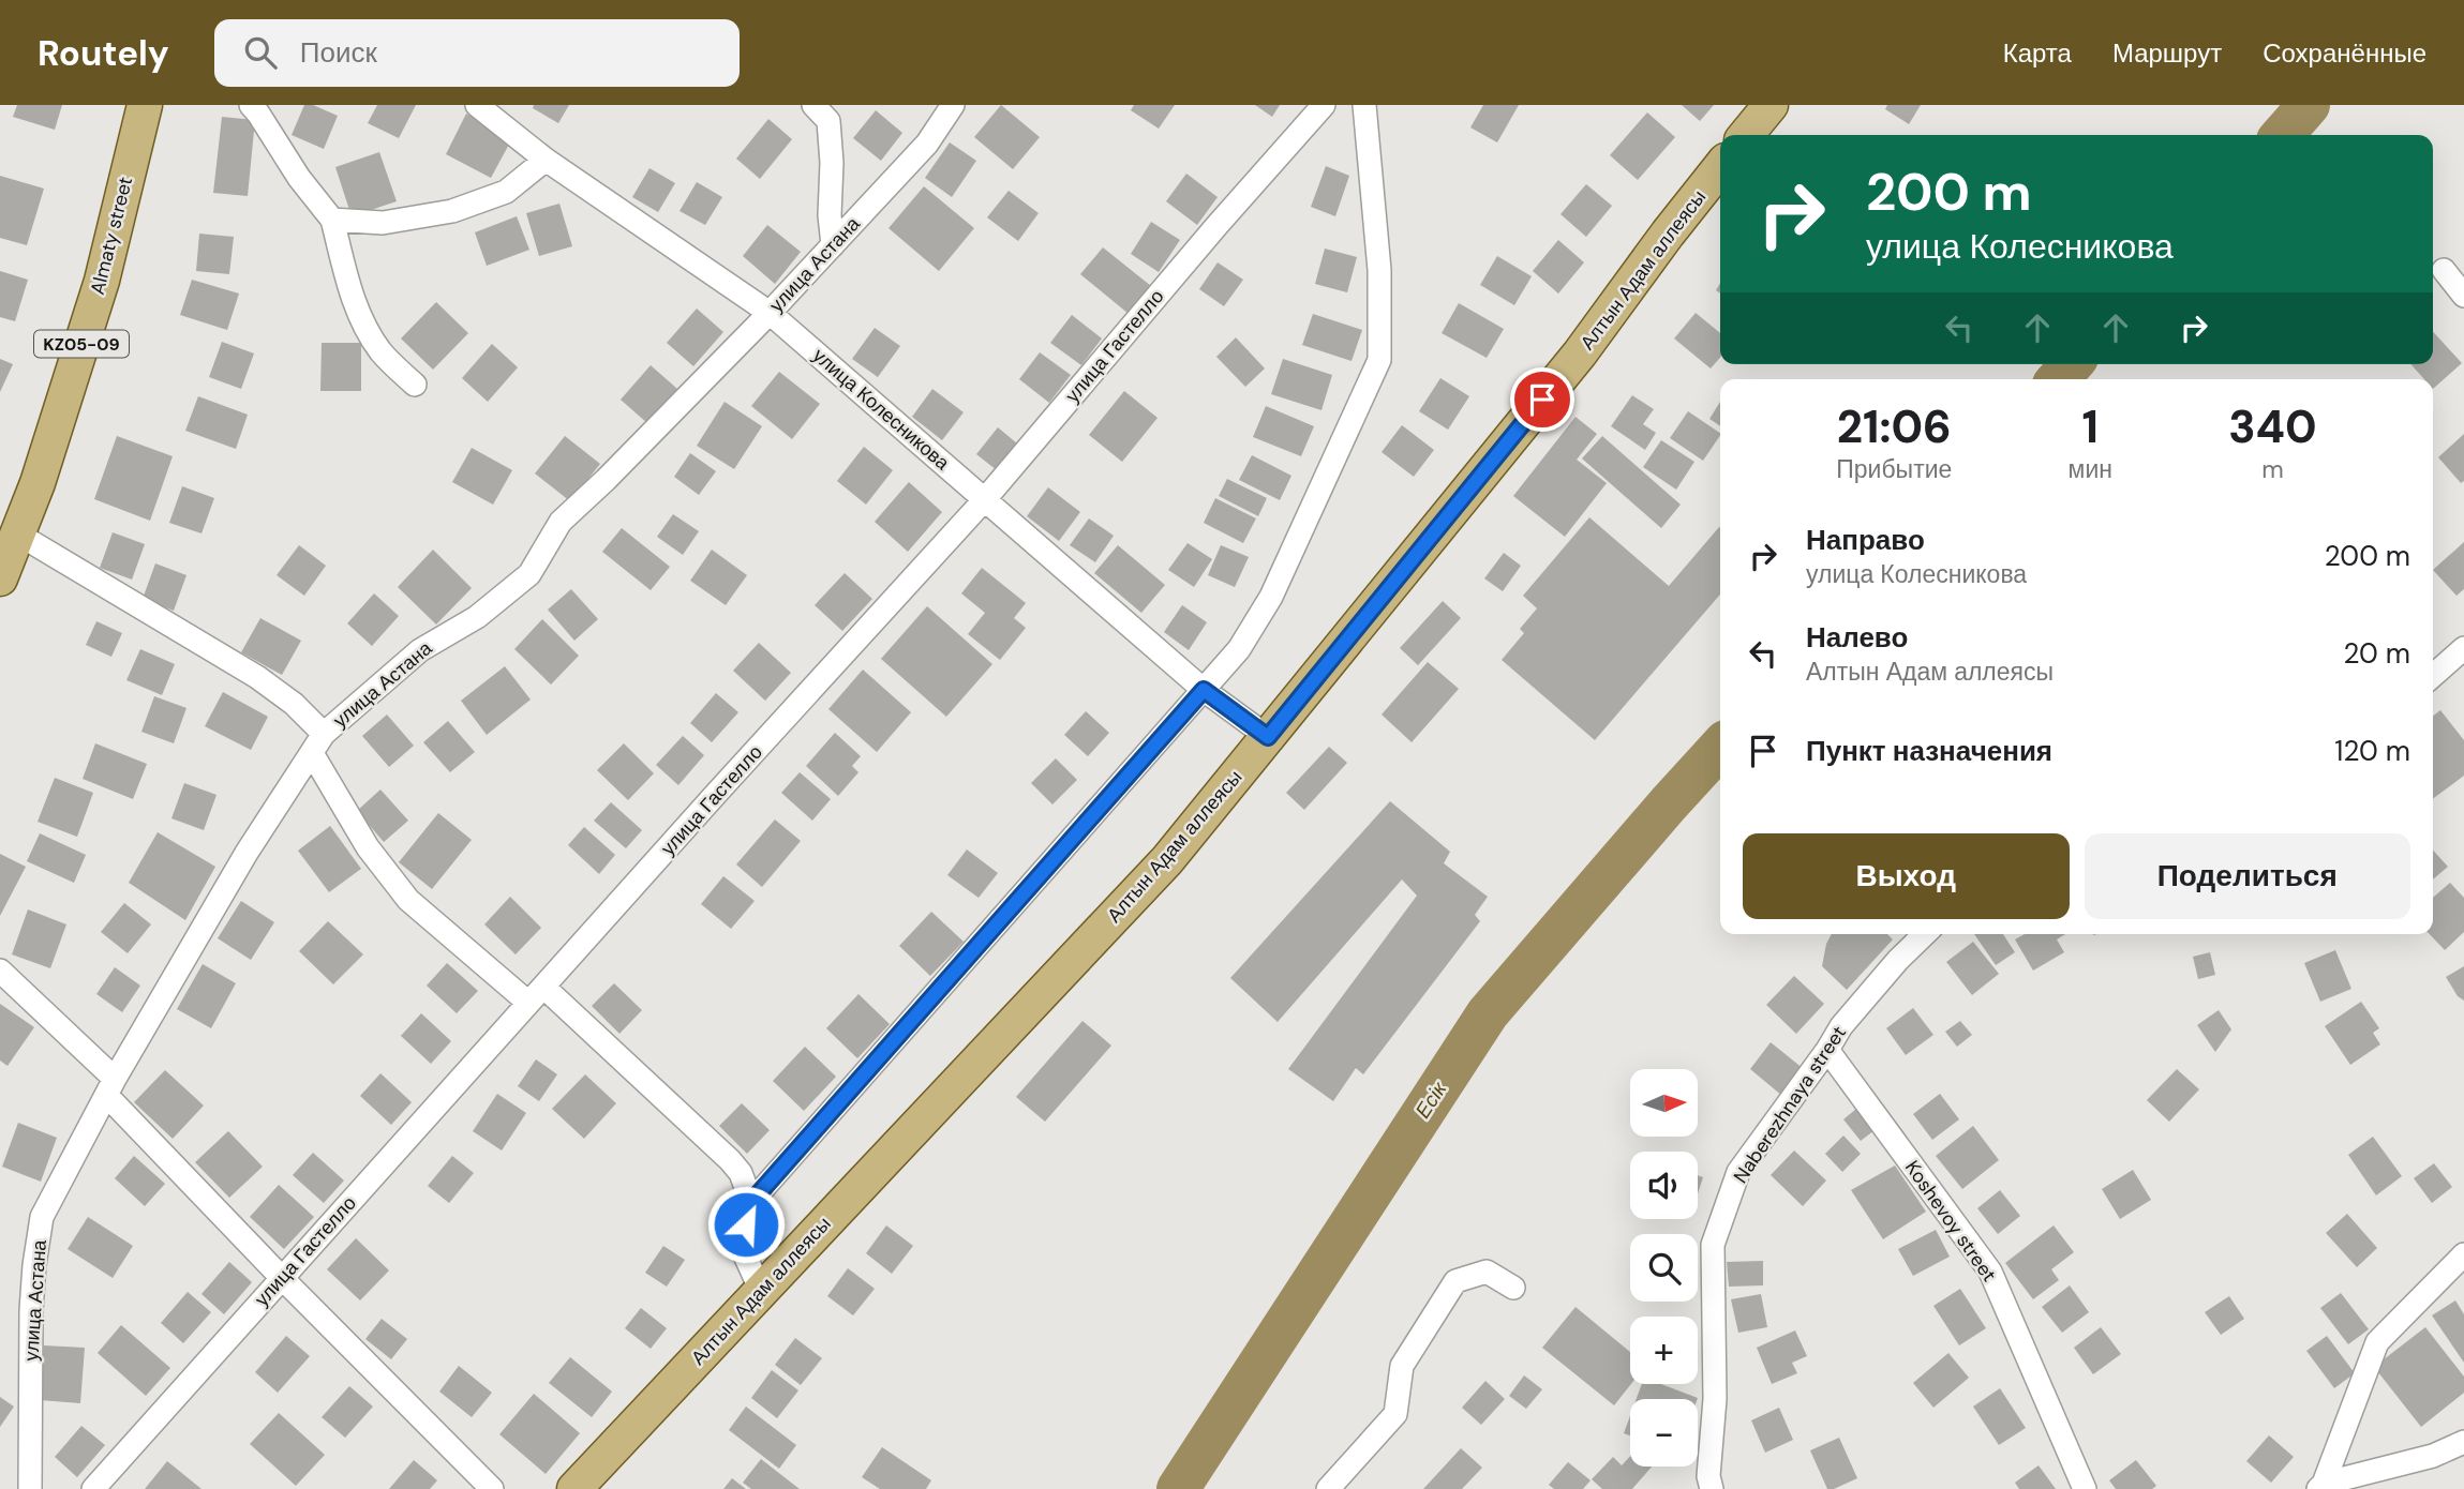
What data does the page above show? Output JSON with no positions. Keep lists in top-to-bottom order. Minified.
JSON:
{"streets":{"main road":["Almaty street","Алтын Адам аллеясы","KZ05-09"],"street":["улица Астана","улица Гастелло","улица Колесникова","Naberezhnaya street","Koshevoy street"]},"crossings":[["улица Астана","улица Колесникова"],["Алтын Адам аллеясы","улица Колесникова"],["улица Гастелло","улица Колесникова"],["Naberezhnaya street","Koshevoy street"]],"water":["Есік"],"north":"right","page":{"header":"Routely","search":"Поиск","nav":["Карта","Маршрут","Сохранённые"],"turn":["200 m","улица Колесникова"],"eta":["21:06","Прибытие","1","мин","340","m"],"list":[{"name":"Направо","note":"улица Колесникова","value":"200 m"},{"name":"Налево","note":"Алтын Адам аллеясы","value":"20 m"},{"name":"Пункт назначения","value":"120 m"}],"buttons":["Выход","Поделиться"],"map_buttons":["+","−"]}}
